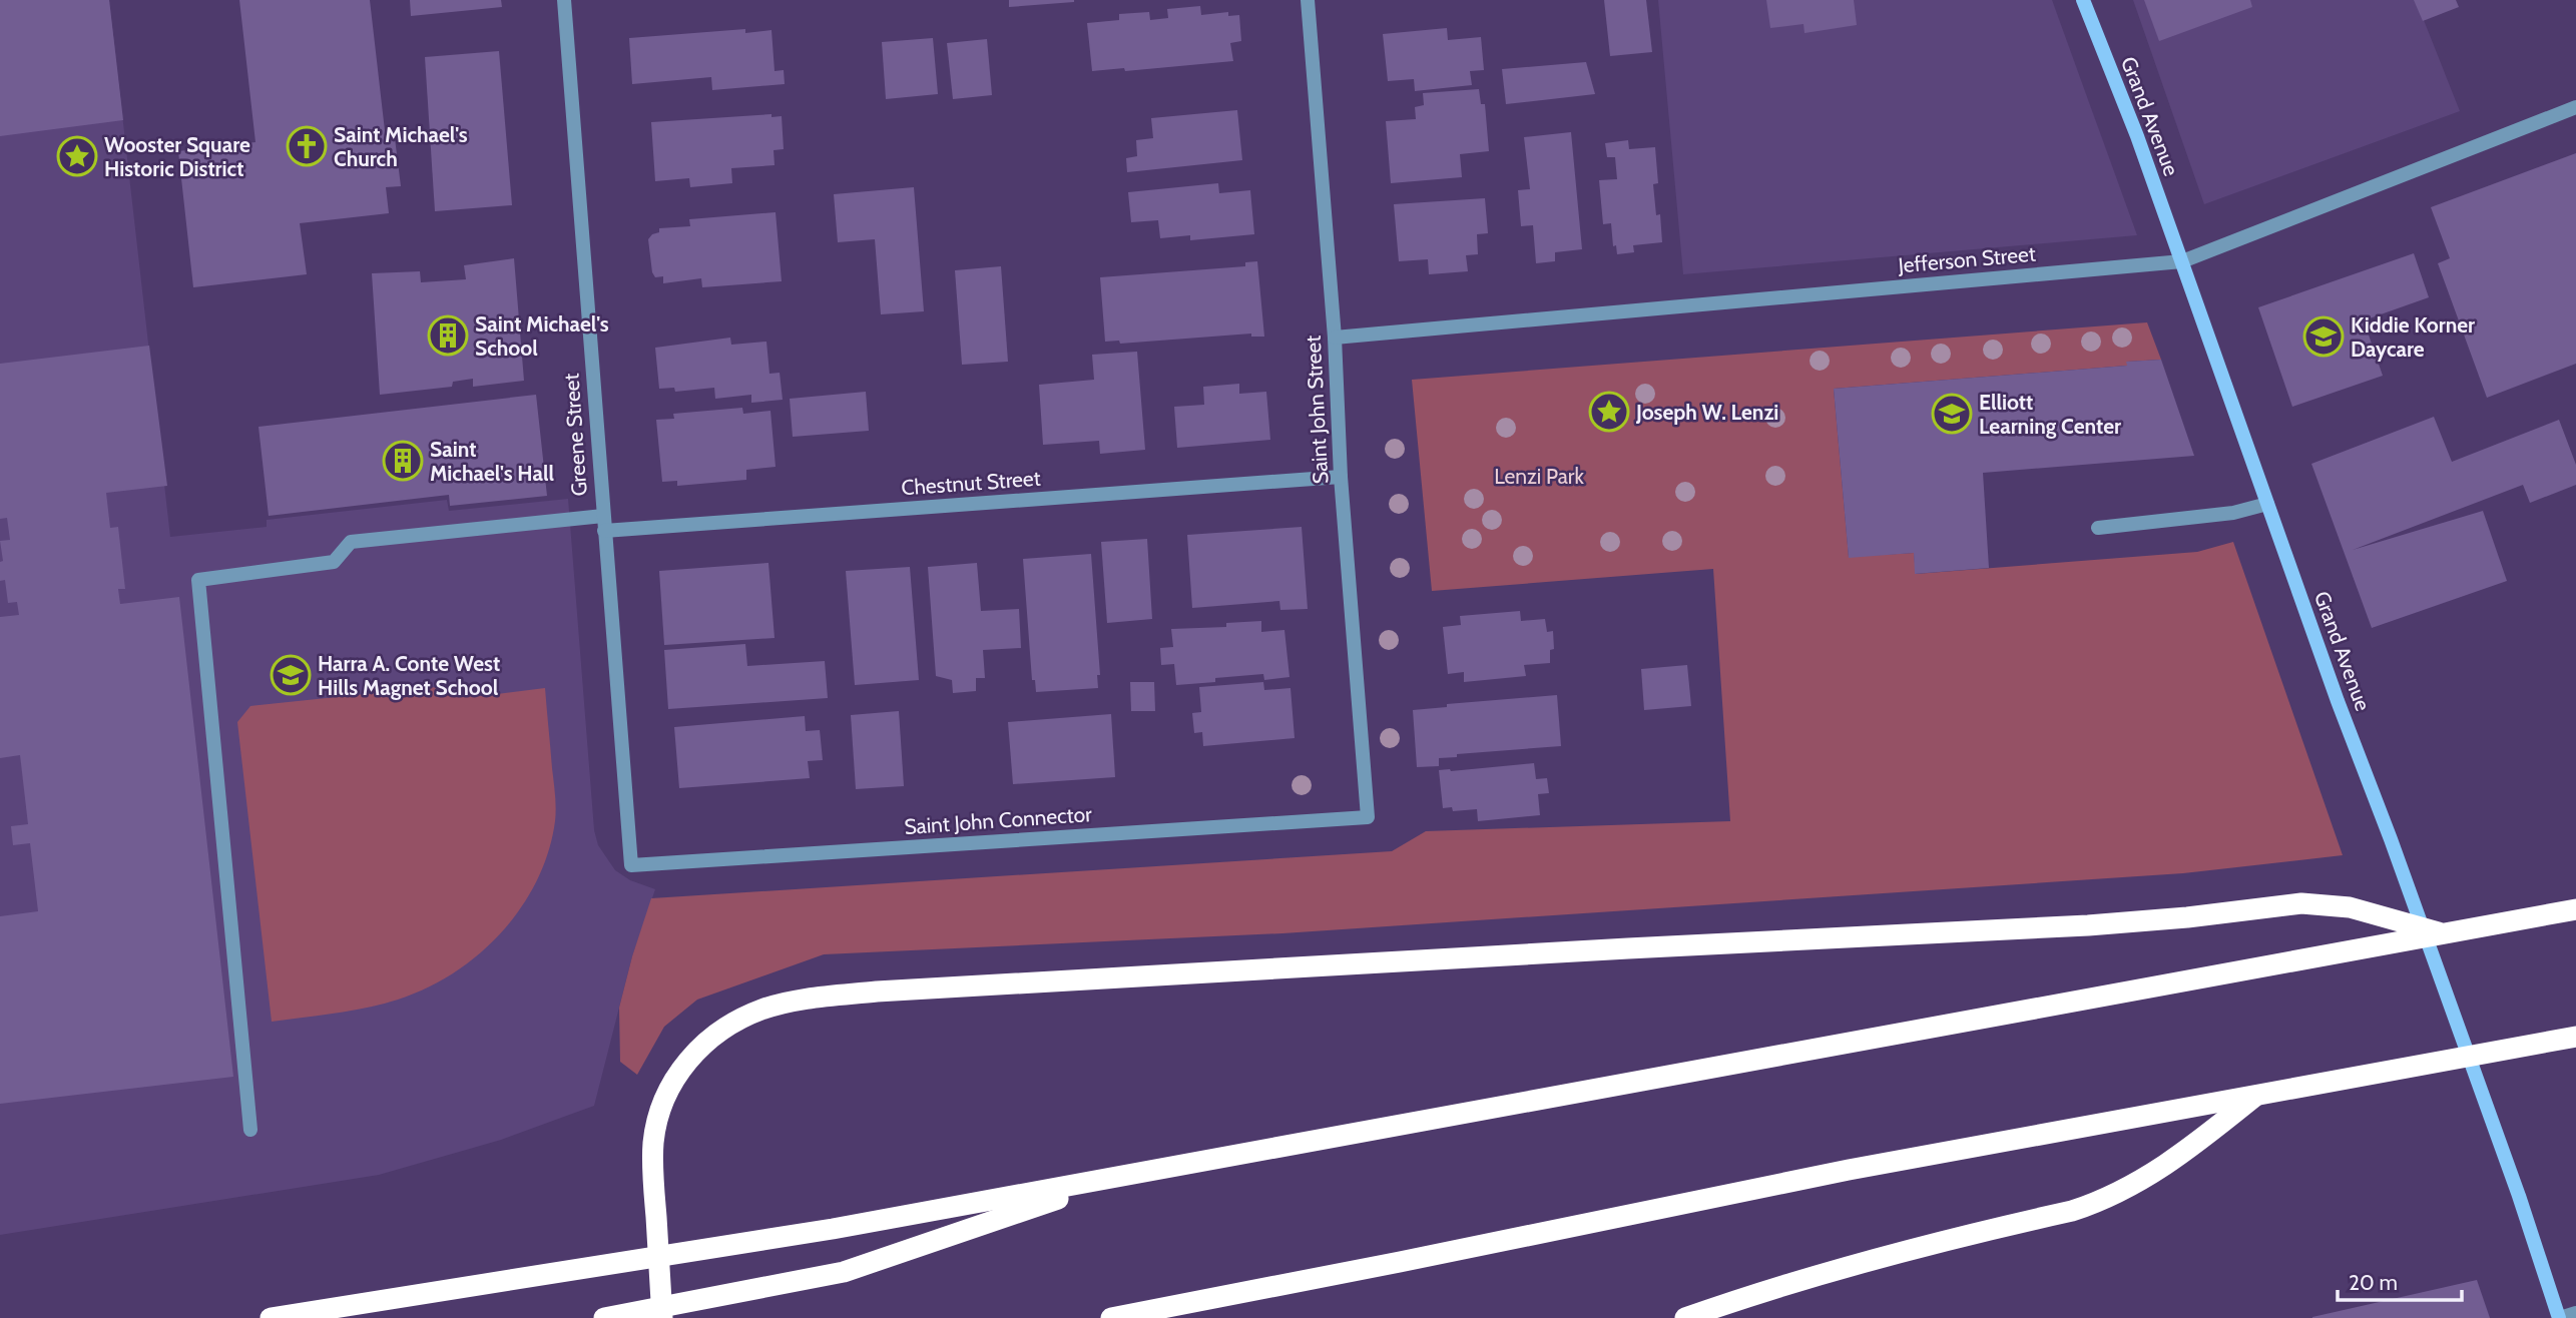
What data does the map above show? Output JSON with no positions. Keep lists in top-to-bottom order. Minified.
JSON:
{"streets":{"main road":["Grand Avenue"],"street":["Jefferson Street","Saint John Street","Greene Street","Chestnut Street","Saint John Connector"]},"crossings":[["Grand Avenue","Jefferson Street"],["Jefferson Street","Saint John Street"],["Saint John Street","Chestnut Street"],["Saint John Street","Saint John Connector"],["Greene Street","Chestnut Street"],["Greene Street","Saint John Connector"]],"parks":["Lenzi Park"],"places":{"church":["Saint Michael's Church"],"place":["Wooster Square Historic District","Joseph W. Lenzi"],"building":["Saint Michael's School","Saint Michael's Hall"],"school or university":["Kiddie Korner Daycare","Elliott Learning Center","Harra A. Conte West Hills Magnet School"]},"scale_bar":"20 m"}
